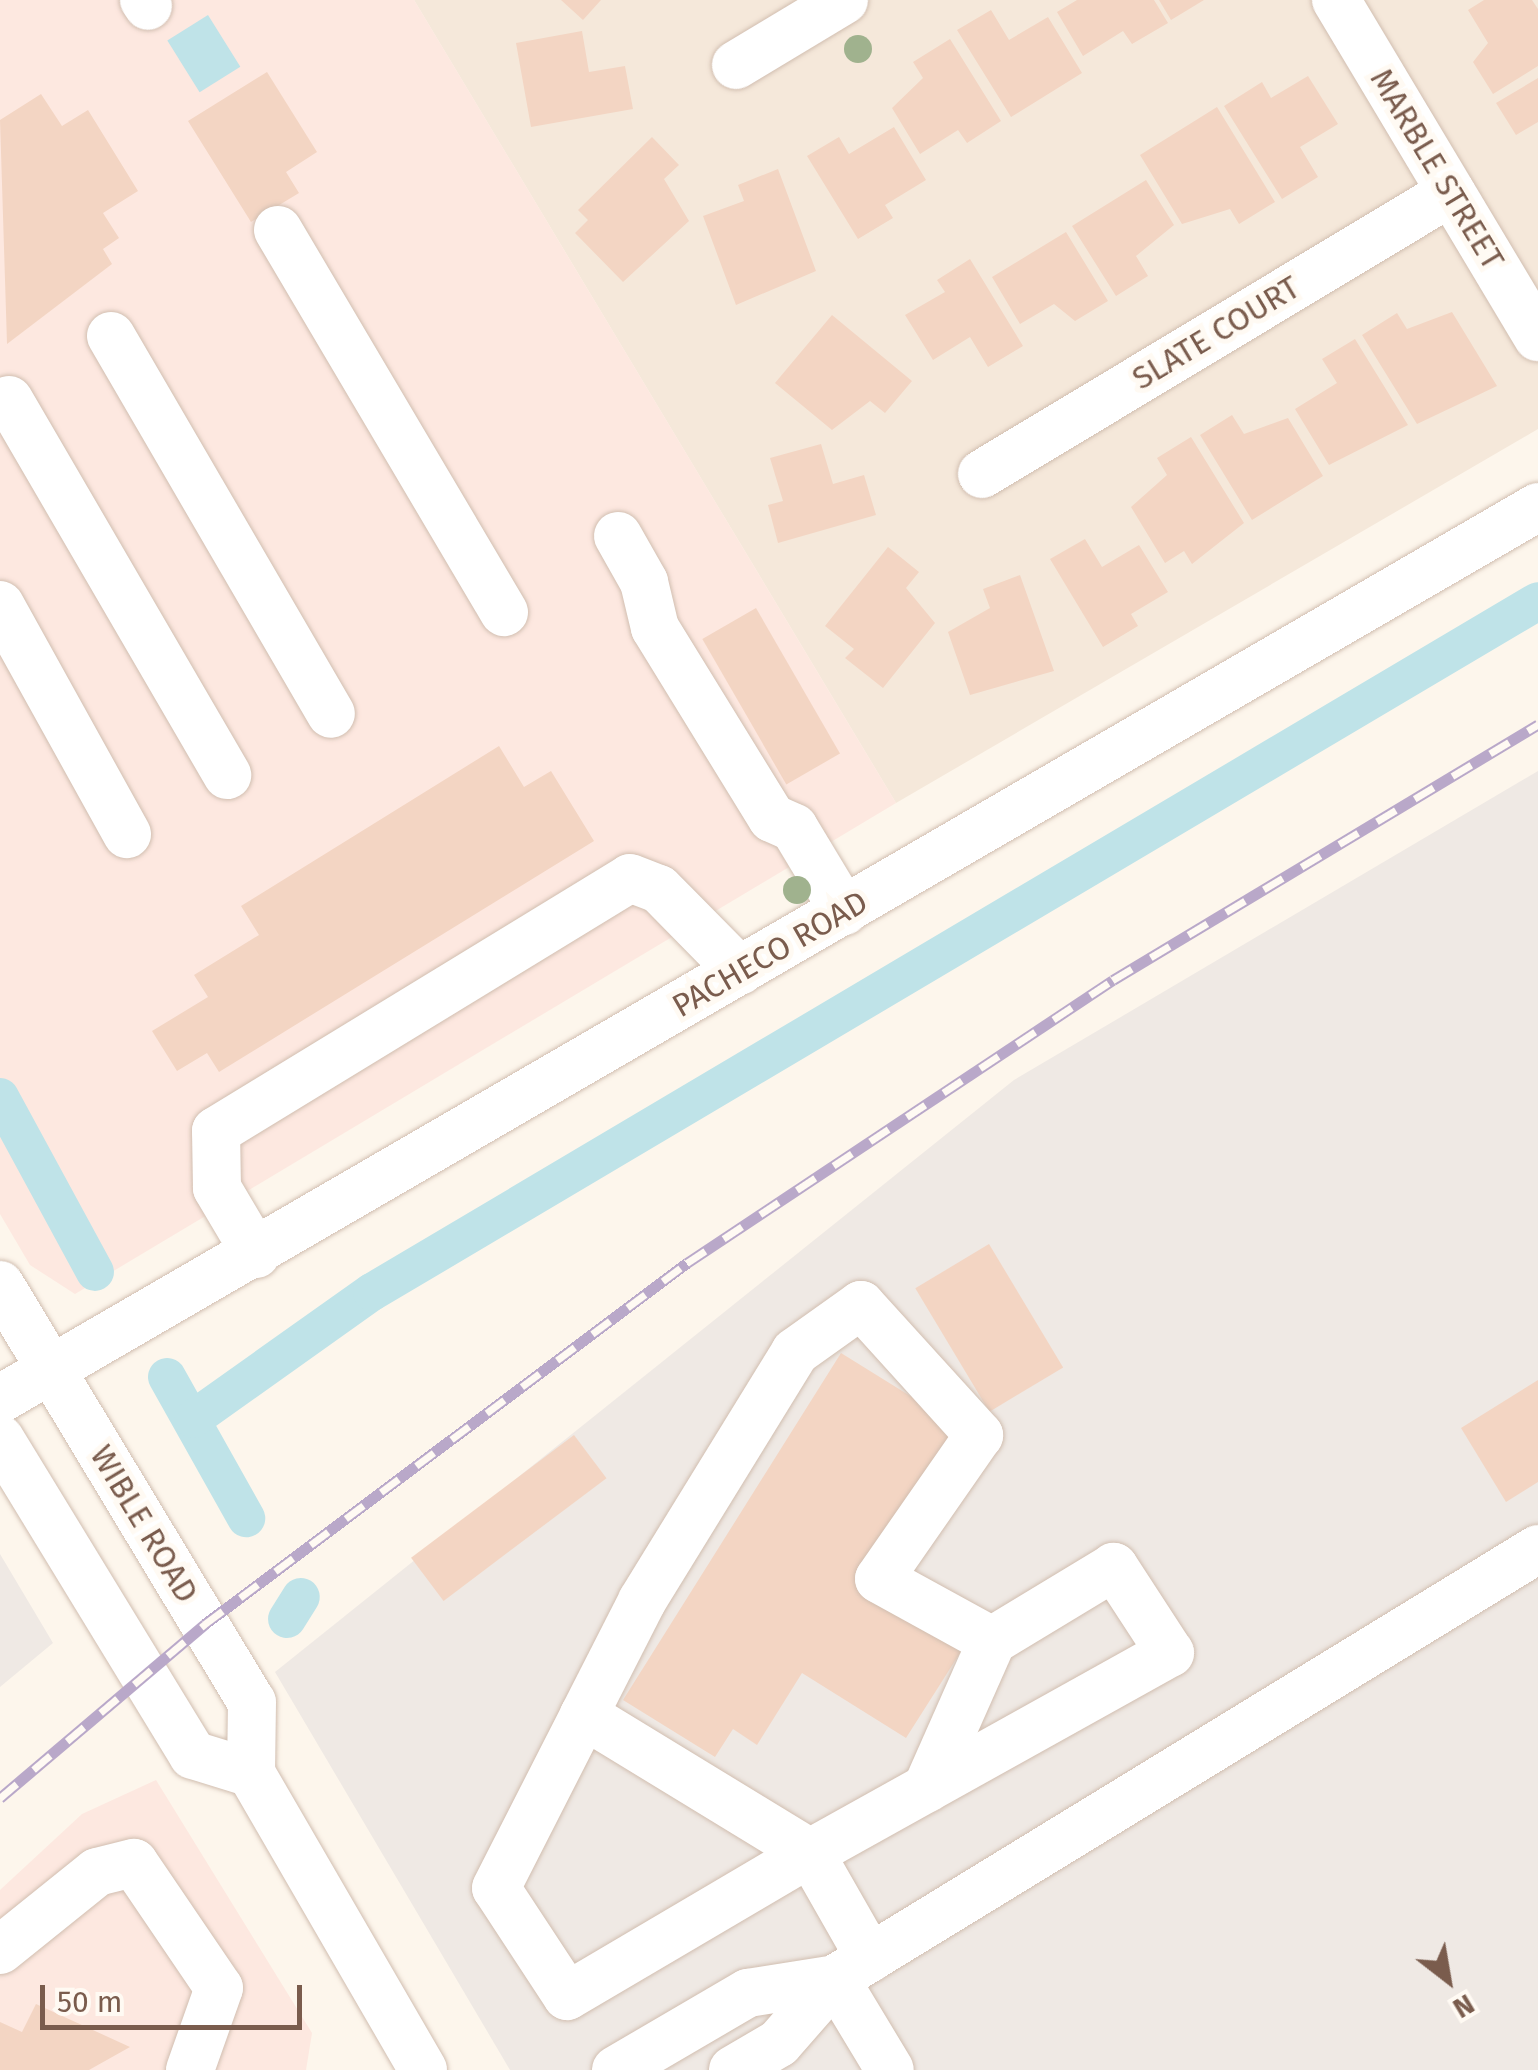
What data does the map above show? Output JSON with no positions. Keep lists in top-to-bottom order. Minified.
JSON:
{"streets":{"street":["MARBLE STREET","SLATE COURT","PACHECO ROAD","WIBLE ROAD"]},"crossings":[["MARBLE STREET","SLATE COURT"],["PACHECO ROAD","WIBLE ROAD"]],"scale_bar":"50 m","north":"bottom right"}
